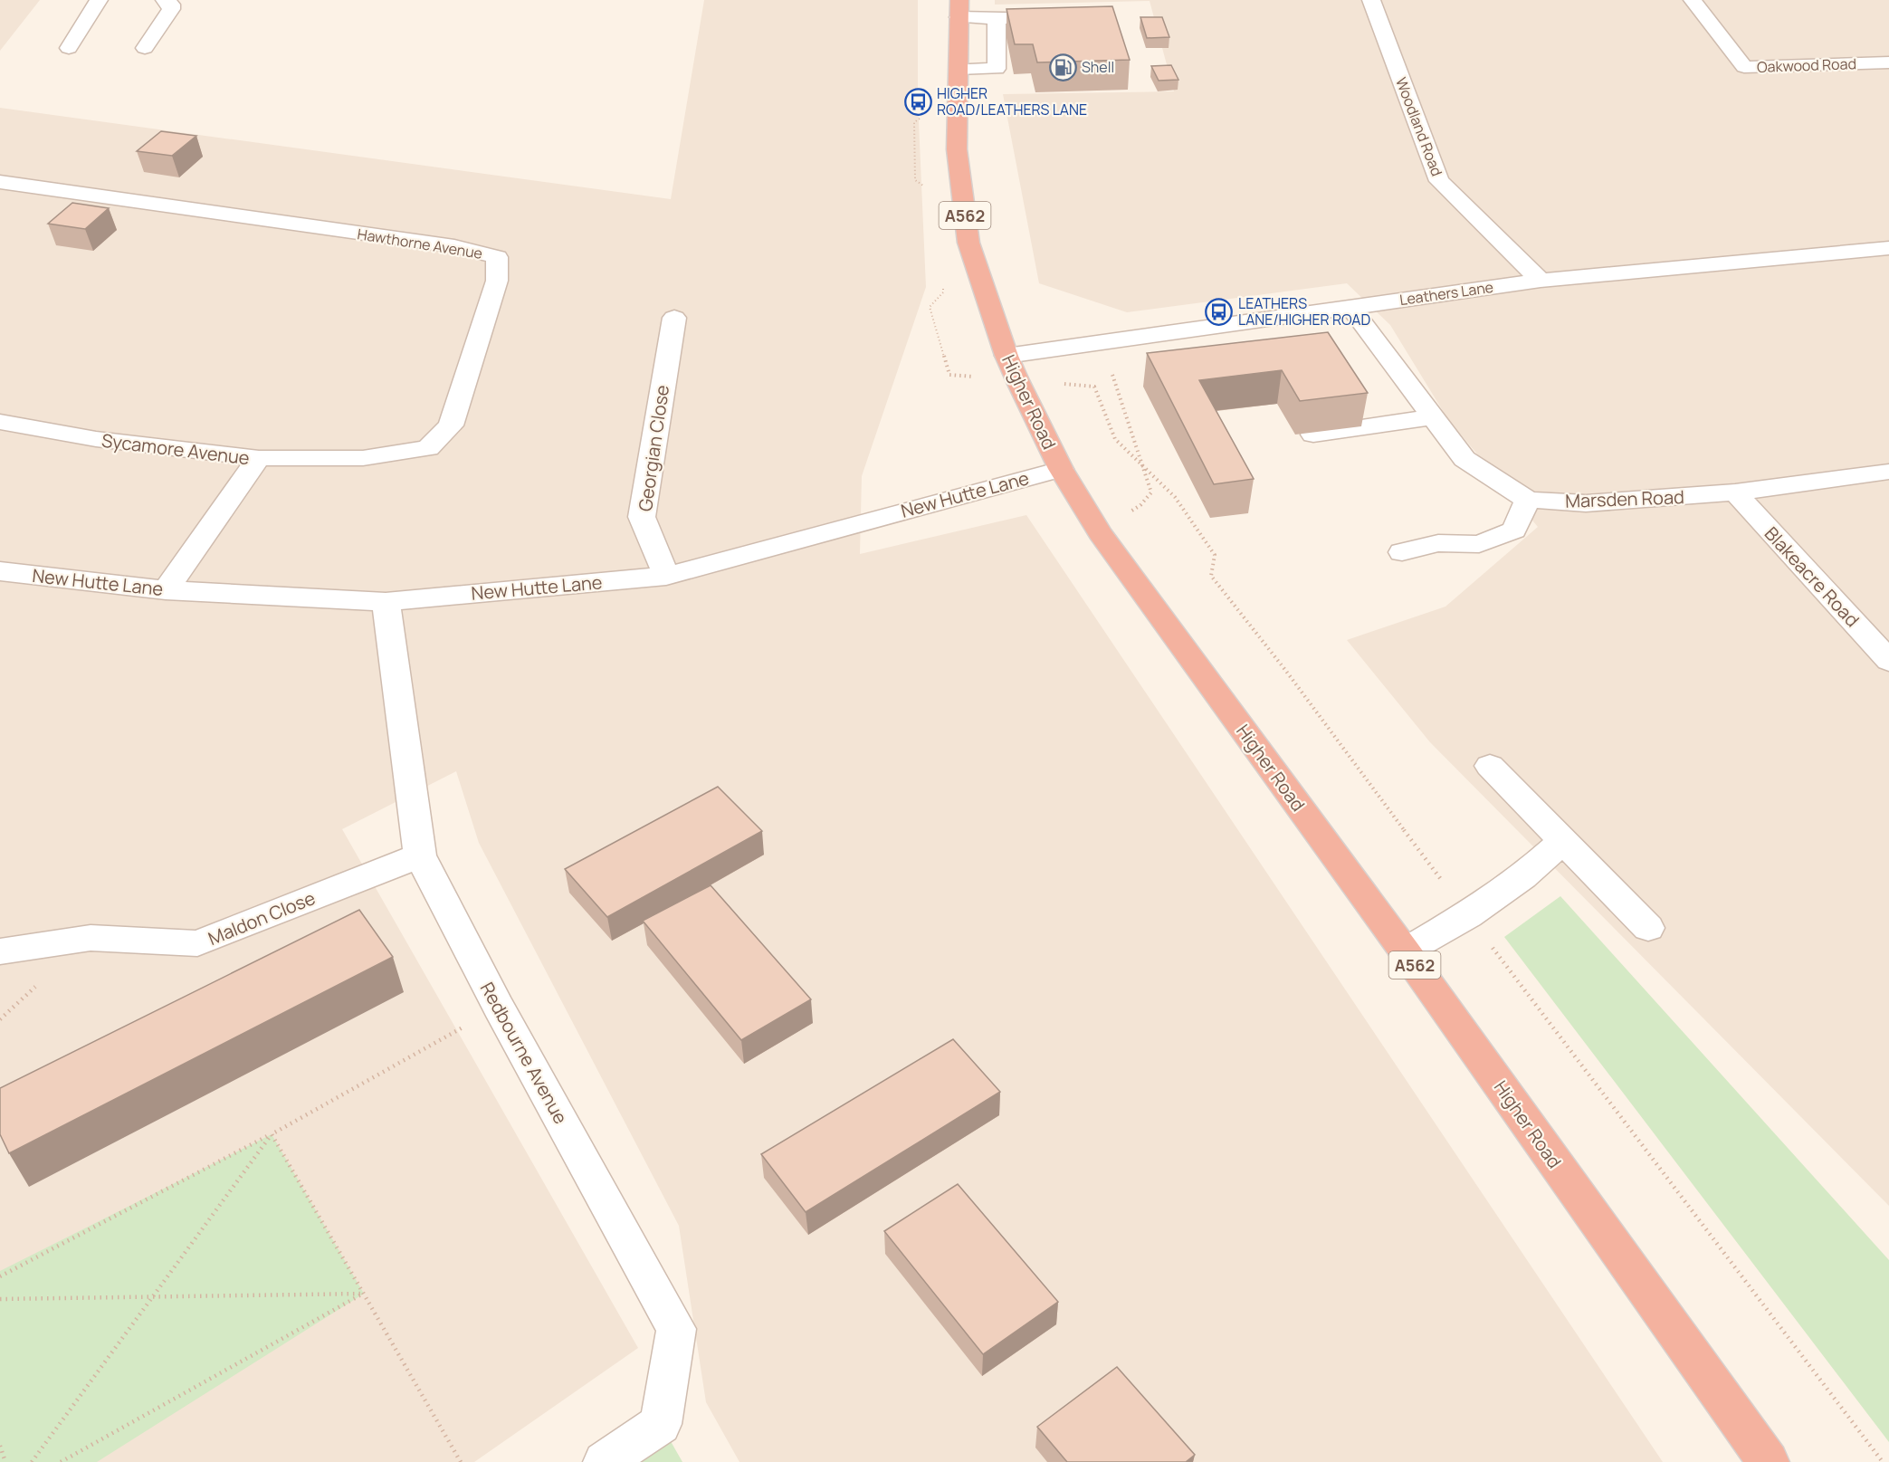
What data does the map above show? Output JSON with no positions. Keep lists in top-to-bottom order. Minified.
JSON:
{"streets":{"highway":["A562","Higher Road"],"street":["Oakwood Road","Woodland Road","Hawthorne Avenue","Leathers Lane","Georgian Close","Sycamore Avenue","New Hutte Lane","Marsden Road","Blakeacre Road","Maldon Close","Redbourne Avenue"]},"crossings":[["Woodland Road","Leathers Lane"],["Hawthorne Avenue","Sycamore Avenue"],["Leathers Lane","Higher Road"],["Leathers Lane","Marsden Road"],["Higher Road","New Hutte Lane"],["Georgian Close","New Hutte Lane"],["Sycamore Avenue","New Hutte Lane"],["New Hutte Lane","Redbourne Avenue"],["Marsden Road","Blakeacre Road"],["Maldon Close","Redbourne Avenue"]],"places":{"fuel station":["Shell"],"bus stop":["HIGHER ROAD/LEATHERS LANE","LEATHERS LANE/HIGHER ROAD"]}}
